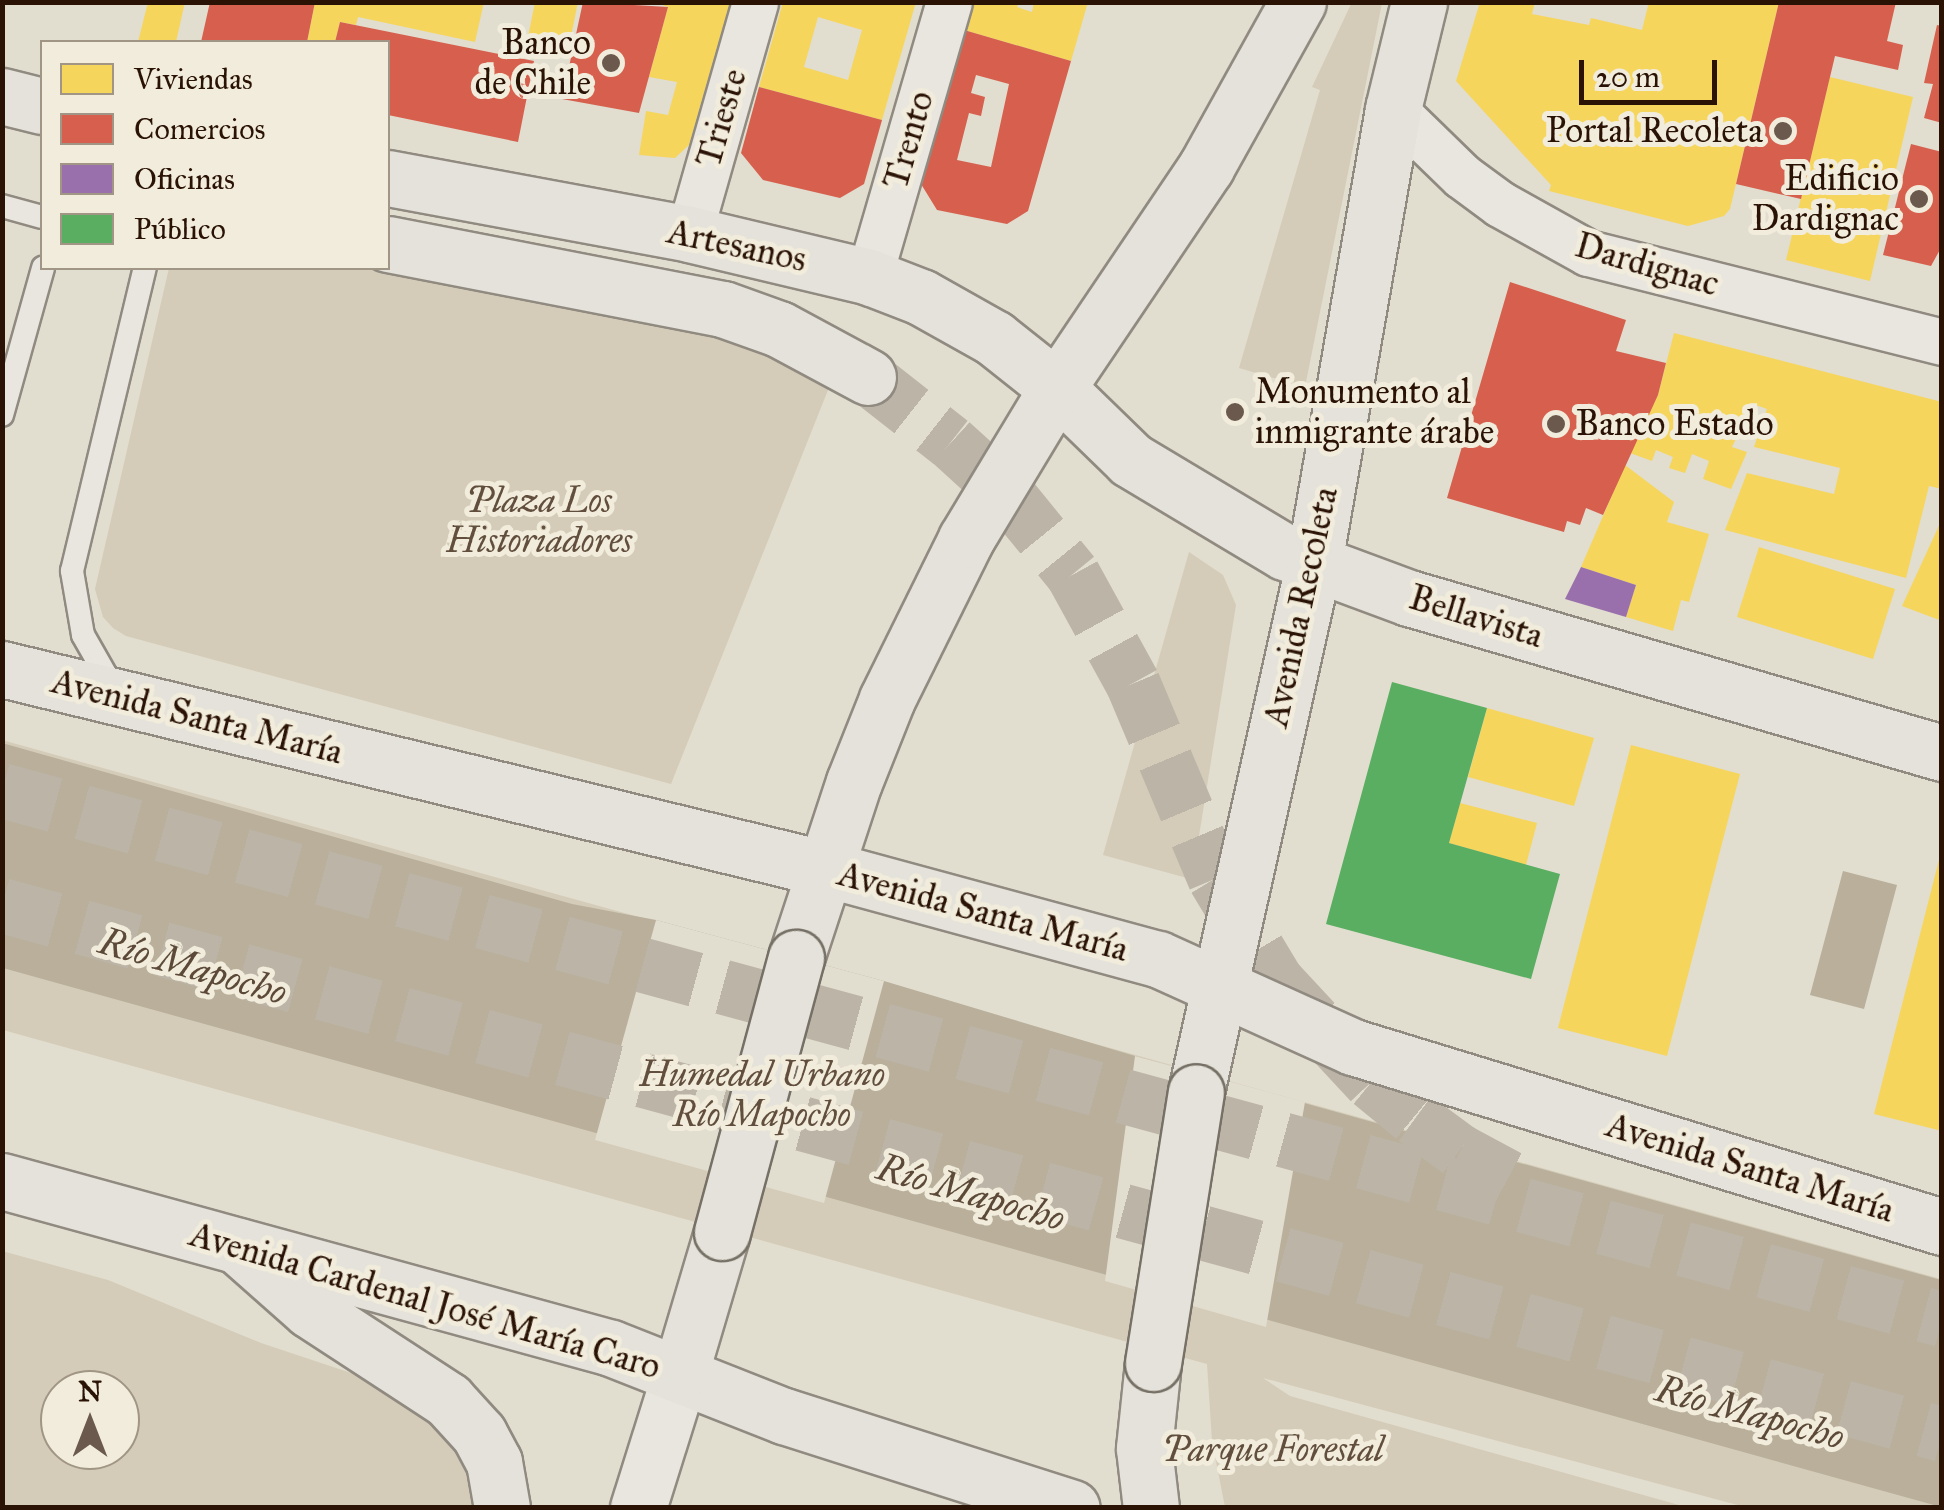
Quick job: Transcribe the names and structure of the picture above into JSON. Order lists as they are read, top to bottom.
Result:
{
  "streets": {
    "main road": [
      "Artesanos",
      "Avenida Recoleta",
      "Bellavista",
      "Avenida Santa María",
      "Avenida Cardenal José María Caro"
    ],
    "street": ["Trieste", "Trento", "Dardignac"]
  },
  "crossings": [
    ["Trieste", "Artesanos"],
    ["Trento", "Artesanos"],
    ["Artesanos", "Bellavista"],
    ["Dardignac", "Avenida Recoleta"],
    ["Avenida Recoleta", "Bellavista"],
    ["Avenida Recoleta", "Avenida Santa María"]
  ],
  "water": ["Río Mapocho"],
  "parks": ["Plaza Los Historiadores", "Humedal Urbano Río Mapocho", "Parque Forestal"],
  "places": [
    "Banco de Chile",
    "Portal Recoleta",
    "Edificio Dardignac",
    "Monumento al inmigrante árabe",
    "Banco Estado"
  ],
  "legend": [
    "Viviendas",
    "Comercios",
    "Oficinas",
    "Público"
  ],
  "scale_bar": "20 m",
  "north": "top"
}
